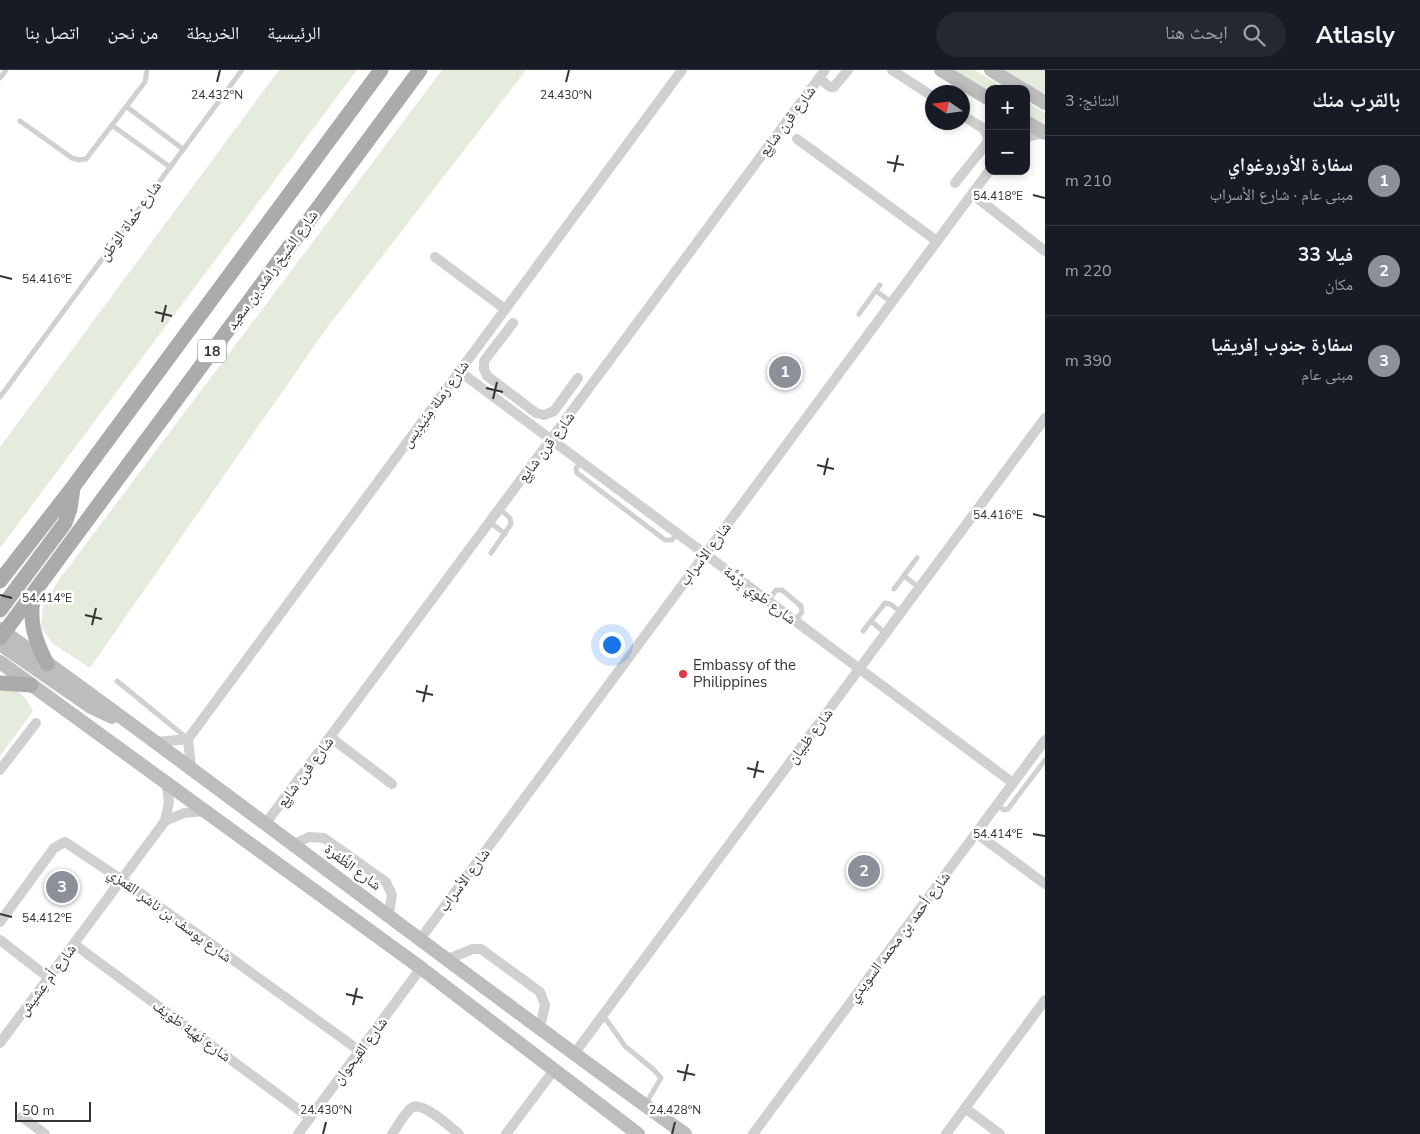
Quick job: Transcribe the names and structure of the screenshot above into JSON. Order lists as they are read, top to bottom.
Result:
{
  "streets": {
    "main road": ["شارع الشيخ راشد بن سعيد", "18", "شارع الظَّفرة"],
    "street": [
      "شارع قرن شايِع",
      "شارع رَملة مِنَيدِيس",
      "شارع الأسراب",
      "شارع طَوِي بِرِّمَّة",
      "شارع ظبيان",
      "شارع يوسف بن ناشر القمزي",
      "شارع أحمد بن محمد السويدي",
      "شارع أم عِشيش",
      "شارع نَهيَّة طَوَيف",
      "شارع القيحوان"
    ],
    "lane": ["شارع حُماة الوَطَن"]
  },
  "crossings": [
    ["شارع قرن شايِع", "شارع طَوِي بِرِّمَّة"],
    ["شارع قرن شايِع", "شارع الظَّفرة"],
    ["شارع الشيخ راشد بن سعيد", "شارع الظَّفرة"],
    ["شارع رَملة مِنَيدِيس", "شارع طَوِي بِرِّمَّة"],
    ["شارع الأسراب", "شارع طَوِي بِرِّمَّة"],
    ["شارع الأسراب", "شارع الظَّفرة"],
    ["شارع طَوِي بِرِّمَّة", "شارع ظبيان"],
    ["شارع طَوِي بِرِّمَّة", "شارع أحمد بن محمد السويدي"],
    ["شارع ظبيان", "شارع الظَّفرة"],
    ["شارع يوسف بن ناشر القمزي", "شارع أم عِشيش"],
    ["شارع يوسف بن ناشر القمزي", "شارع القيحوان"],
    ["شارع أم عِشيش", "شارع نَهيَّة طَوَيف"],
    ["شارع نَهيَّة طَوَيف", "شارع القيحوان"]
  ],
  "places": ["Embassy of the Philippines"],
  "scale_bar": "50 m",
  "north": "left",
  "page": {
    "header": "Atlasly",
    "search": "ابحث هنا",
    "nav": [
      "الرئيسية",
      "الخريطة",
      "من نحن",
      "اتصل بنا"
    ],
    "heading": ["بالقرب منك", "النتائج: 3"],
    "map_buttons": ["+", "−"],
    "list": [
      {
        "mark": "1",
        "name": "سفارة الأوروغواي",
        "note": "مبنى عام · شارع الأسراب",
        "value": "210 m"
      },
      {
        "mark": "2",
        "name": "فيلا 33",
        "note": "مكان",
        "value": "220 m"
      },
      {
        "mark": "3",
        "name": "سفارة جنوب إفريقيا",
        "note": "مبنى عام",
        "value": "390 m"
      }
    ],
    "pins": ["1", "2", "3"],
    "scale": "50 m"
  },
  "coordinates": [
    "24.432°N",
    "24.430°N",
    "54.418°E",
    "54.416°E",
    "54.414°E",
    "54.412°E",
    "24.428°N"
  ]
}
